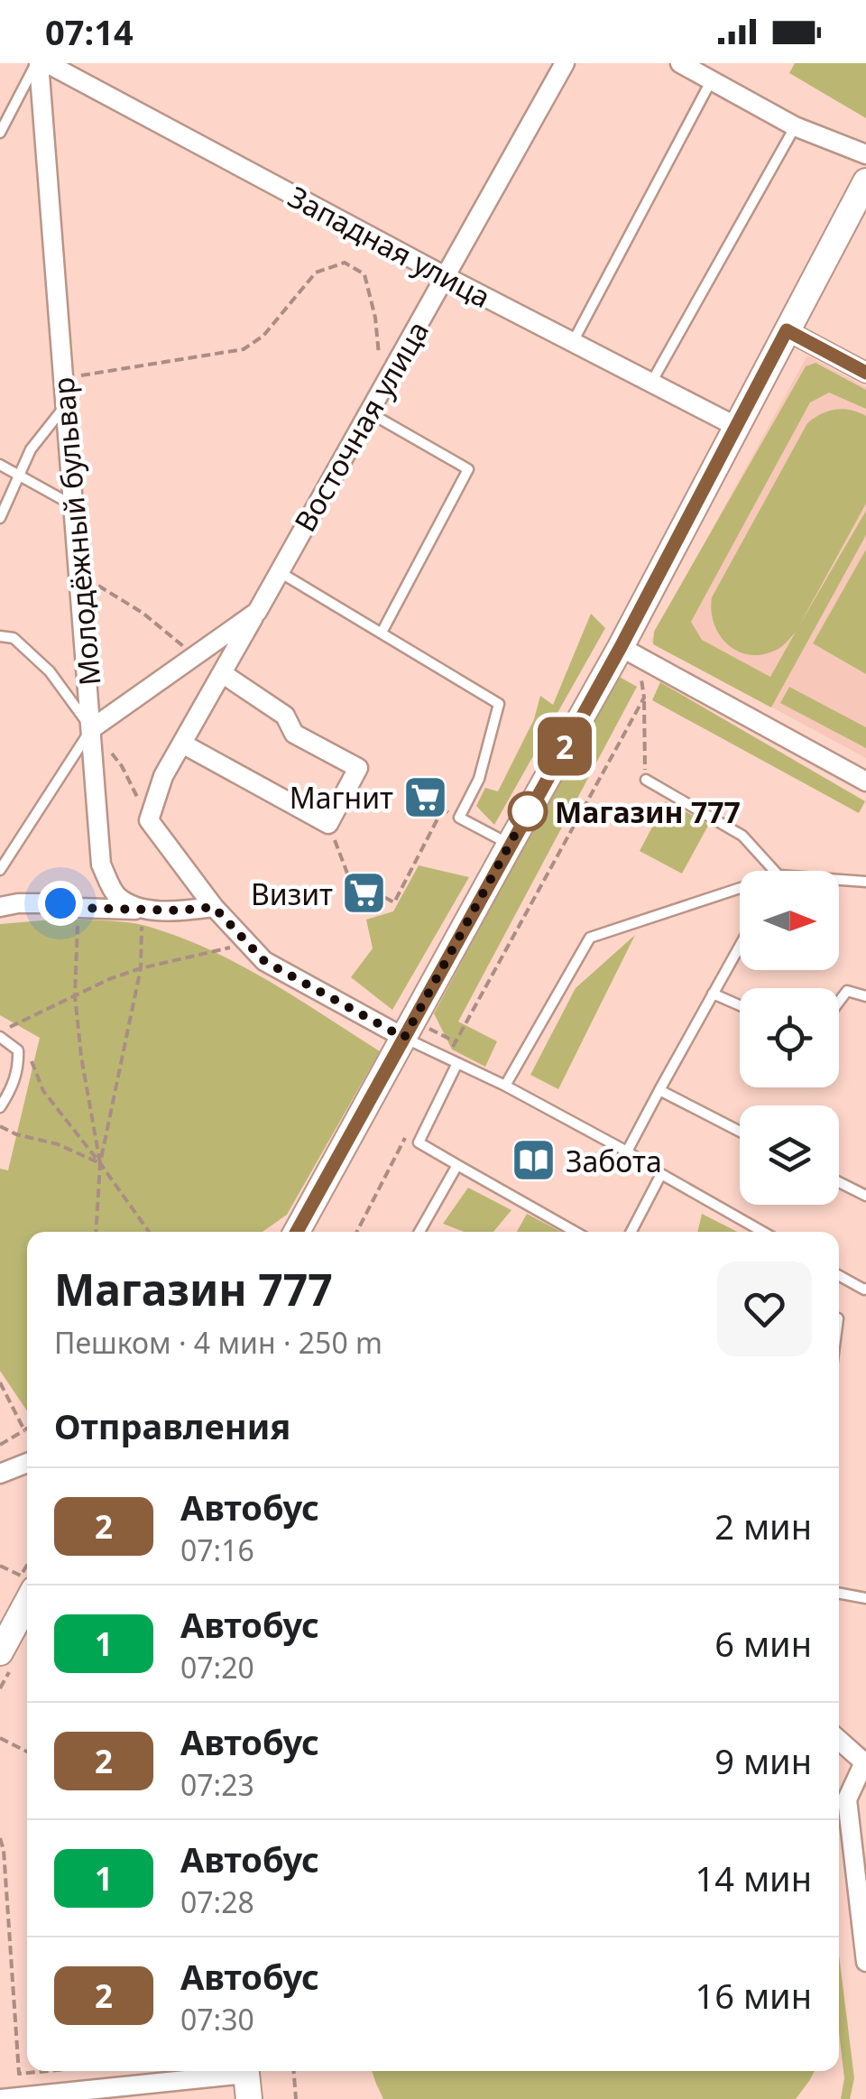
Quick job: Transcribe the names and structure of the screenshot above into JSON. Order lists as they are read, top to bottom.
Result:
{
  "streets": {
    "street": ["Западная улица", "Восточная улица", "Молодёжный бульвар"]
  },
  "crossings": [
    ["Западная улица", "Восточная улица"],
    ["Восточная улица", "Молодёжный бульвар"]
  ],
  "places": {
    "supermarket": ["Магнит", "Визит"],
    "other": ["Магазин 777"],
    "library": ["Забота"]
  },
  "lines": ["bus line 2"],
  "north": "right",
  "page": {
    "status": "07:14",
    "on_map": "2",
    "heading": [
      ["Магазин 777", "Пешком · 4 мин · 250 m"],
      "Отправления"
    ],
    "list": [
      {
        "mark": "2",
        "name": "Автобус",
        "note": "07:16",
        "value": "2 мин"
      },
      {
        "mark": "1",
        "name": "Автобус",
        "note": "07:20",
        "value": "6 мин"
      },
      {
        "mark": "2",
        "name": "Автобус",
        "note": "07:23",
        "value": "9 мин"
      },
      {
        "mark": "1",
        "name": "Автобус",
        "note": "07:28",
        "value": "14 мин"
      },
      {
        "mark": "2",
        "name": "Автобус",
        "note": "07:30",
        "value": "16 мин"
      }
    ]
  }
}
